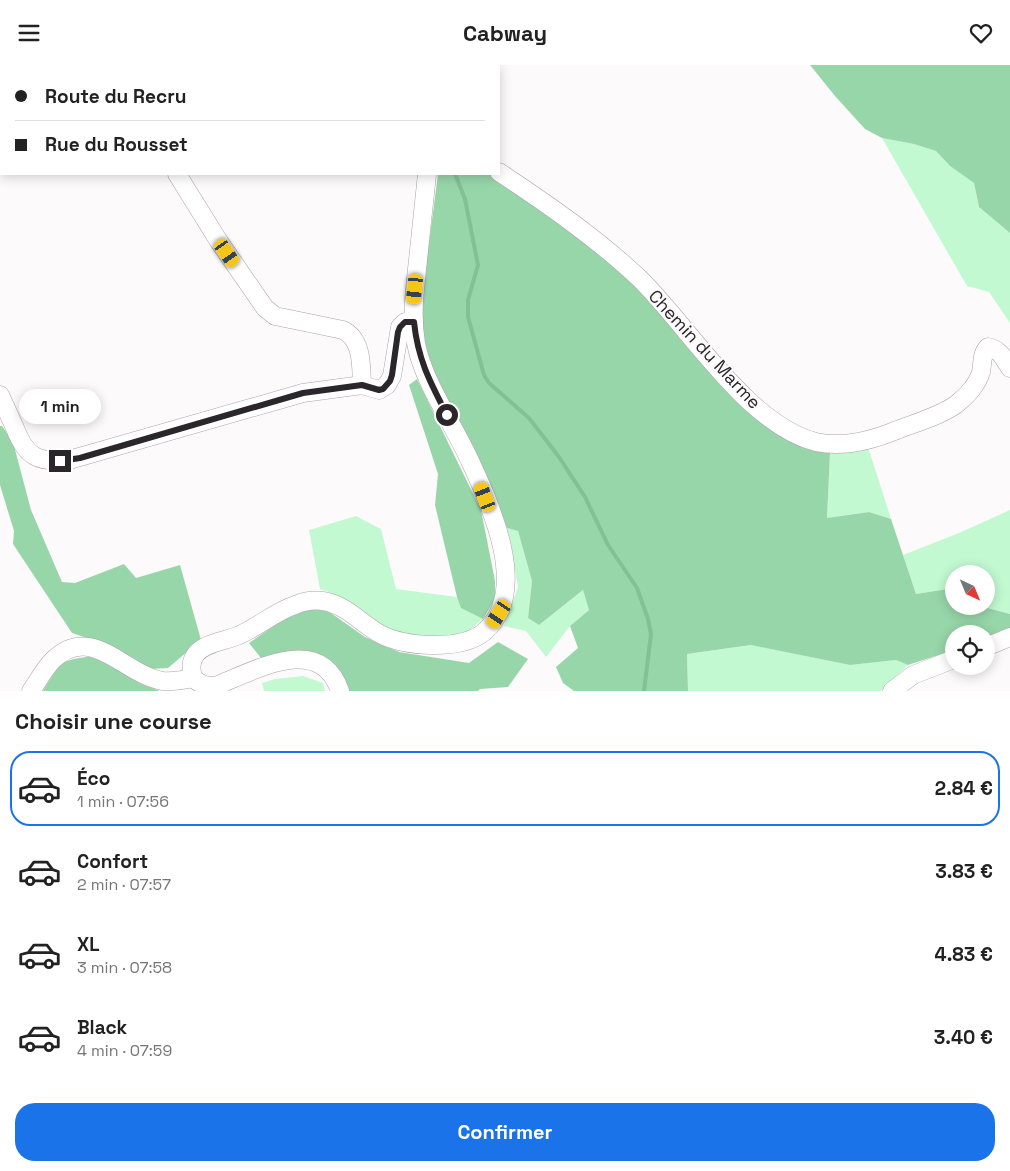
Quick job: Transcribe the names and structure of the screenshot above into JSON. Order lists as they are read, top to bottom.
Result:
{
  "streets": {
    "street": ["Chemin du Marme"]
  },
  "north": "bottom right",
  "page": {
    "header": "Cabway",
    "banner": ["Route du Recru", "Rue du Rousset"],
    "bubble": "1 min",
    "heading": "Choisir une course",
    "list": [
      {
        "name": "Éco",
        "note": "1 min · 07:56",
        "value": "2.84 €"
      },
      {
        "name": "Confort",
        "note": "2 min · 07:57",
        "value": "3.83 €"
      },
      {
        "name": "XL",
        "note": "3 min · 07:58",
        "value": "4.83 €"
      },
      {
        "name": "Black",
        "note": "4 min · 07:59",
        "value": "3.40 €"
      }
    ],
    "buttons": "Confirmer"
  }
}
